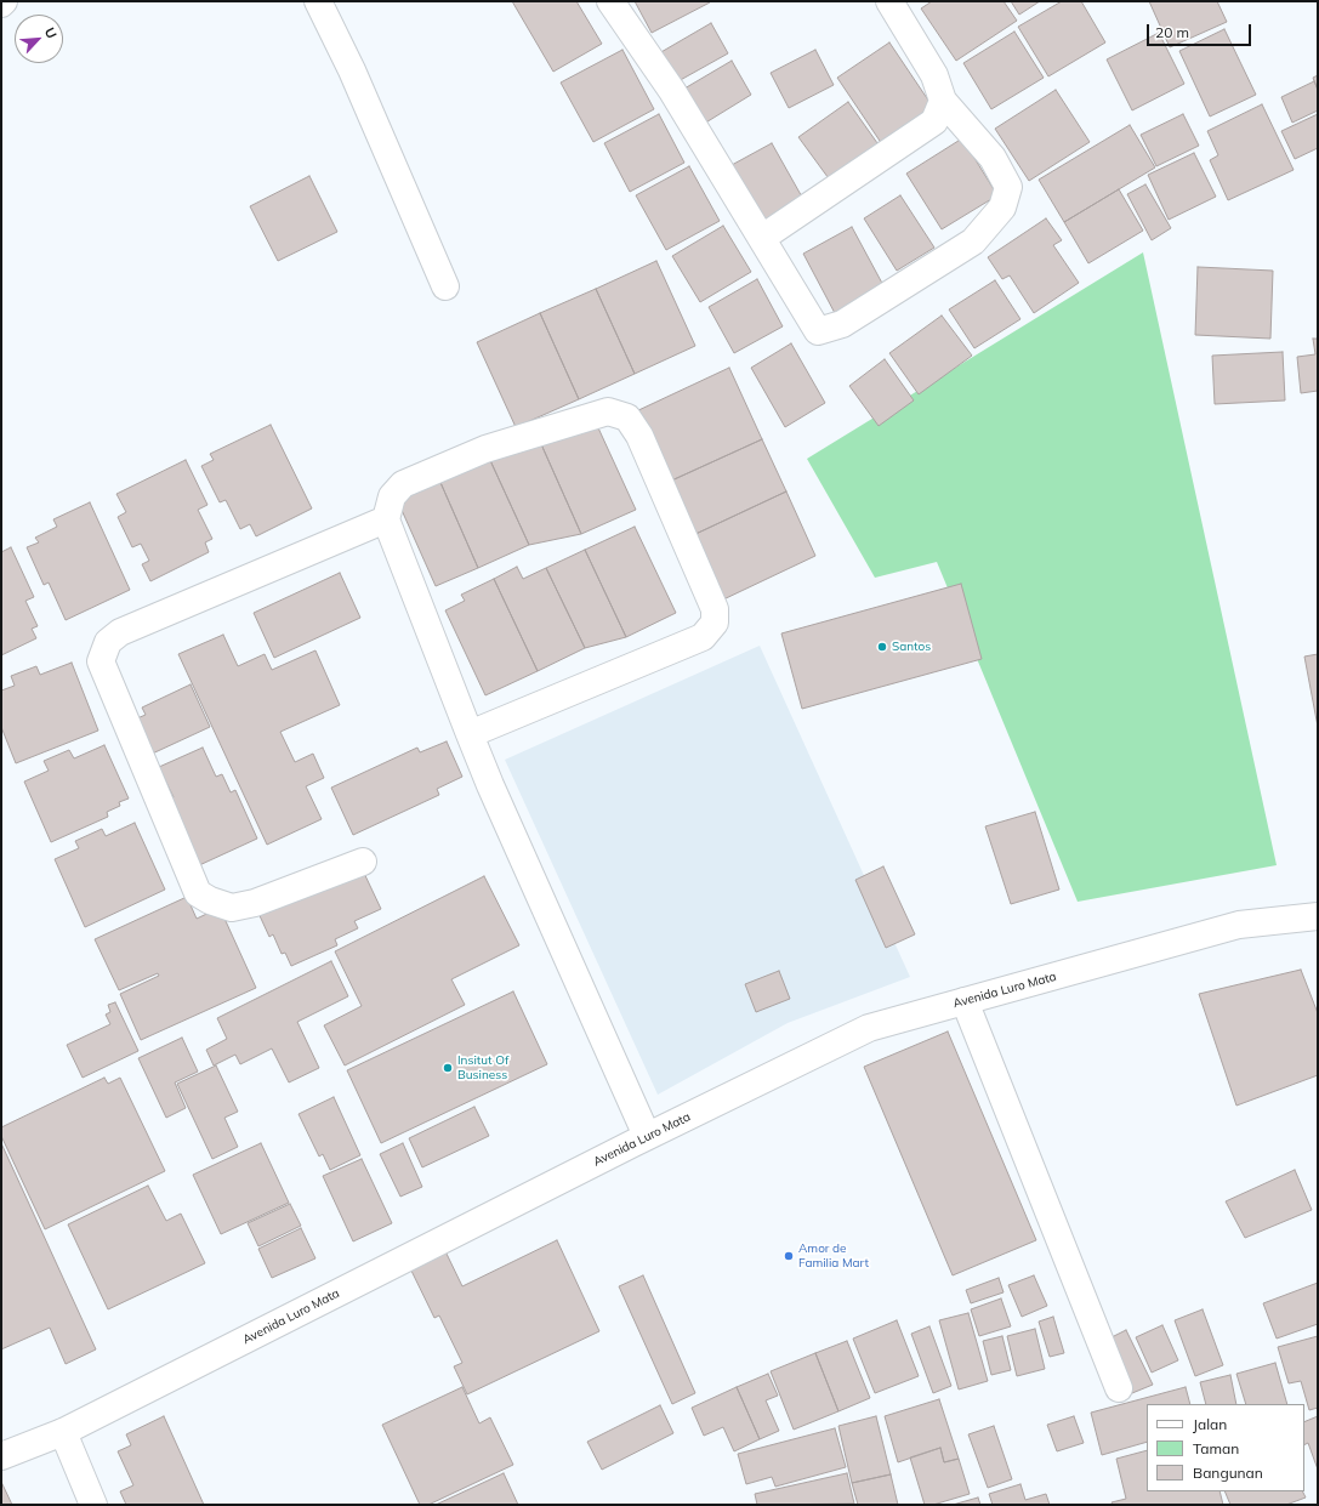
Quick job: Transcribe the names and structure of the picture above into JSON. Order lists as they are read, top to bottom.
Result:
{
  "streets": {
    "street": ["Avenida Luro Mata"]
  },
  "places": ["Santos", "Insitut Of Business", "Amor de Familia Mart"],
  "legend": ["Jalan", "Taman", "Bangunan"],
  "scale_bar": "20 m",
  "north": "top right"
}
